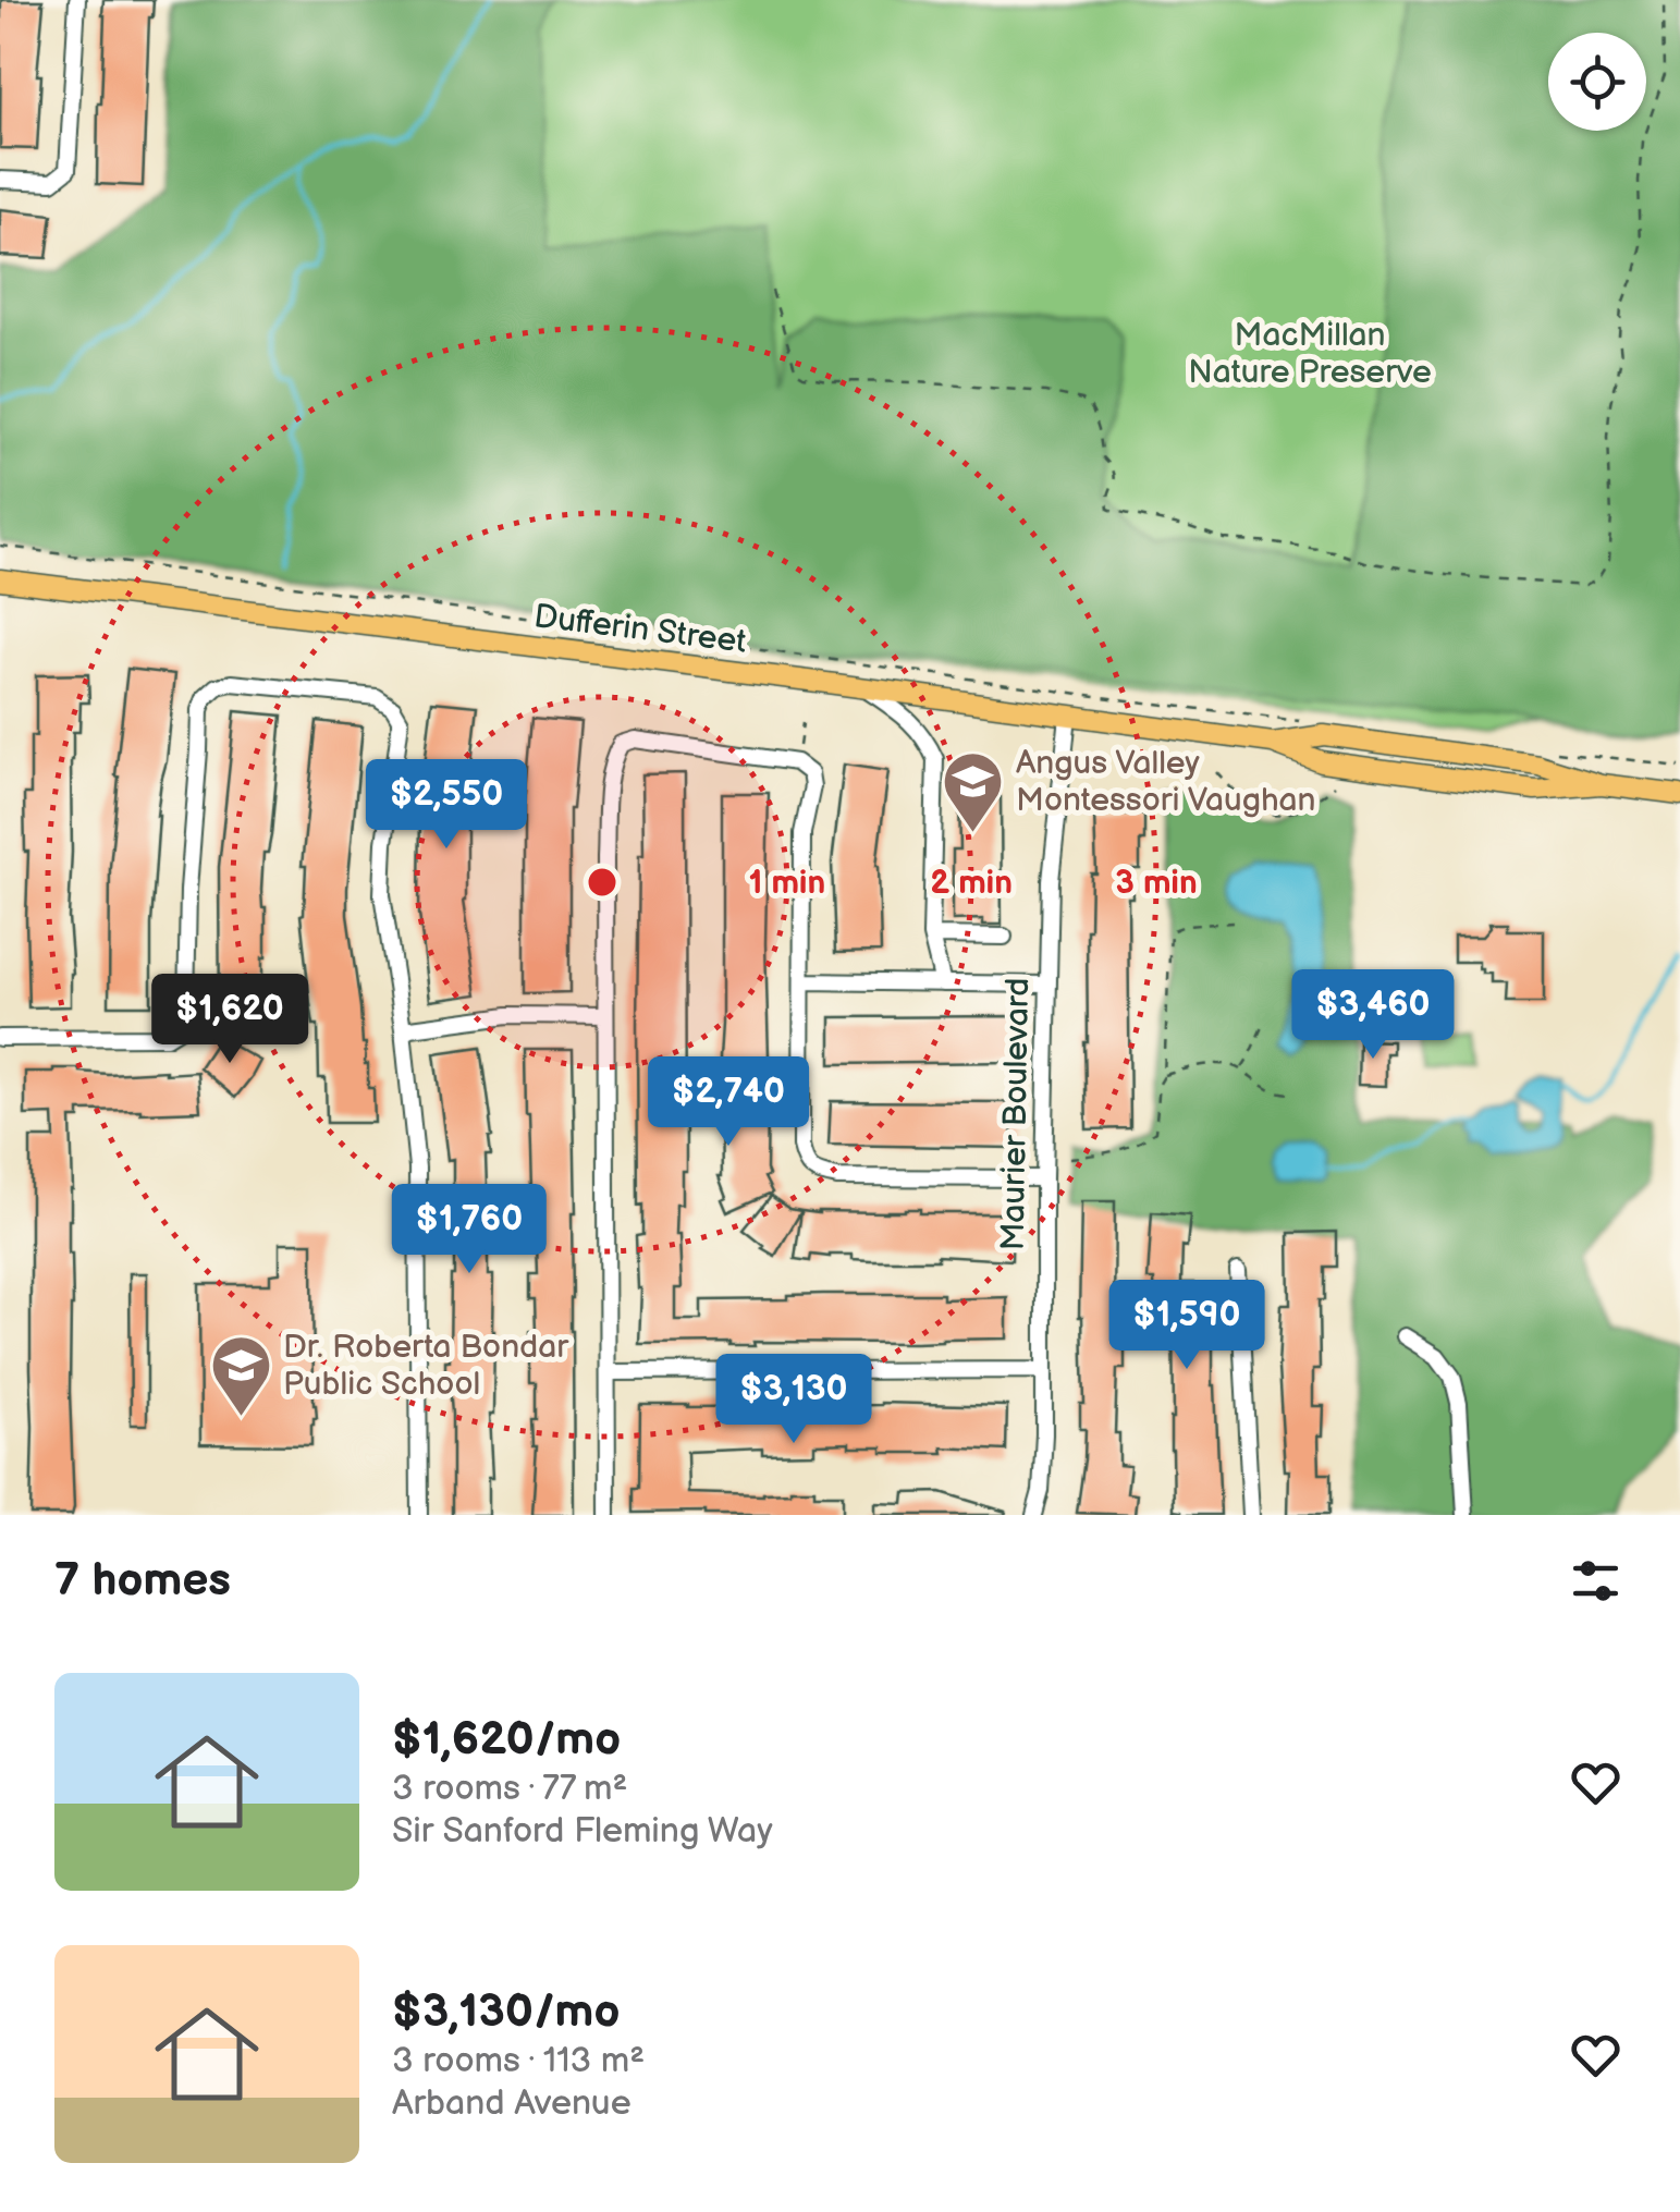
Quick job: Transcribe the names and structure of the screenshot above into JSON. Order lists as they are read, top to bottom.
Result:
{
  "streets": {
    "main road": ["Dufferin Street"],
    "street": ["Maurier Boulevard"]
  },
  "crossings": [
    ["Dufferin Street", "Maurier Boulevard"]
  ],
  "parks": ["MacMillan Nature Preserve"],
  "places": {
    "school or university": ["Angus Valley Montessori Vaughan", "Dr. Roberta Bondar Public School"]
  },
  "page": {
    "price": [
      "$2,550",
      "$3,460",
      "$1,620",
      "$2,740",
      "$1,760",
      "$1,590",
      "$3,130"
    ],
    "heading": "7 homes",
    "list": [
      {
        "name": "$1,620/mo",
        "note": "3 rooms · 77 m² · Sir Sanford Fleming Way"
      },
      {
        "name": "$3,130/mo",
        "note": "3 rooms · 113 m² · Arband Avenue"
      }
    ]
  },
  "rings": ["1 min", "2 min", "3 min"]
}
